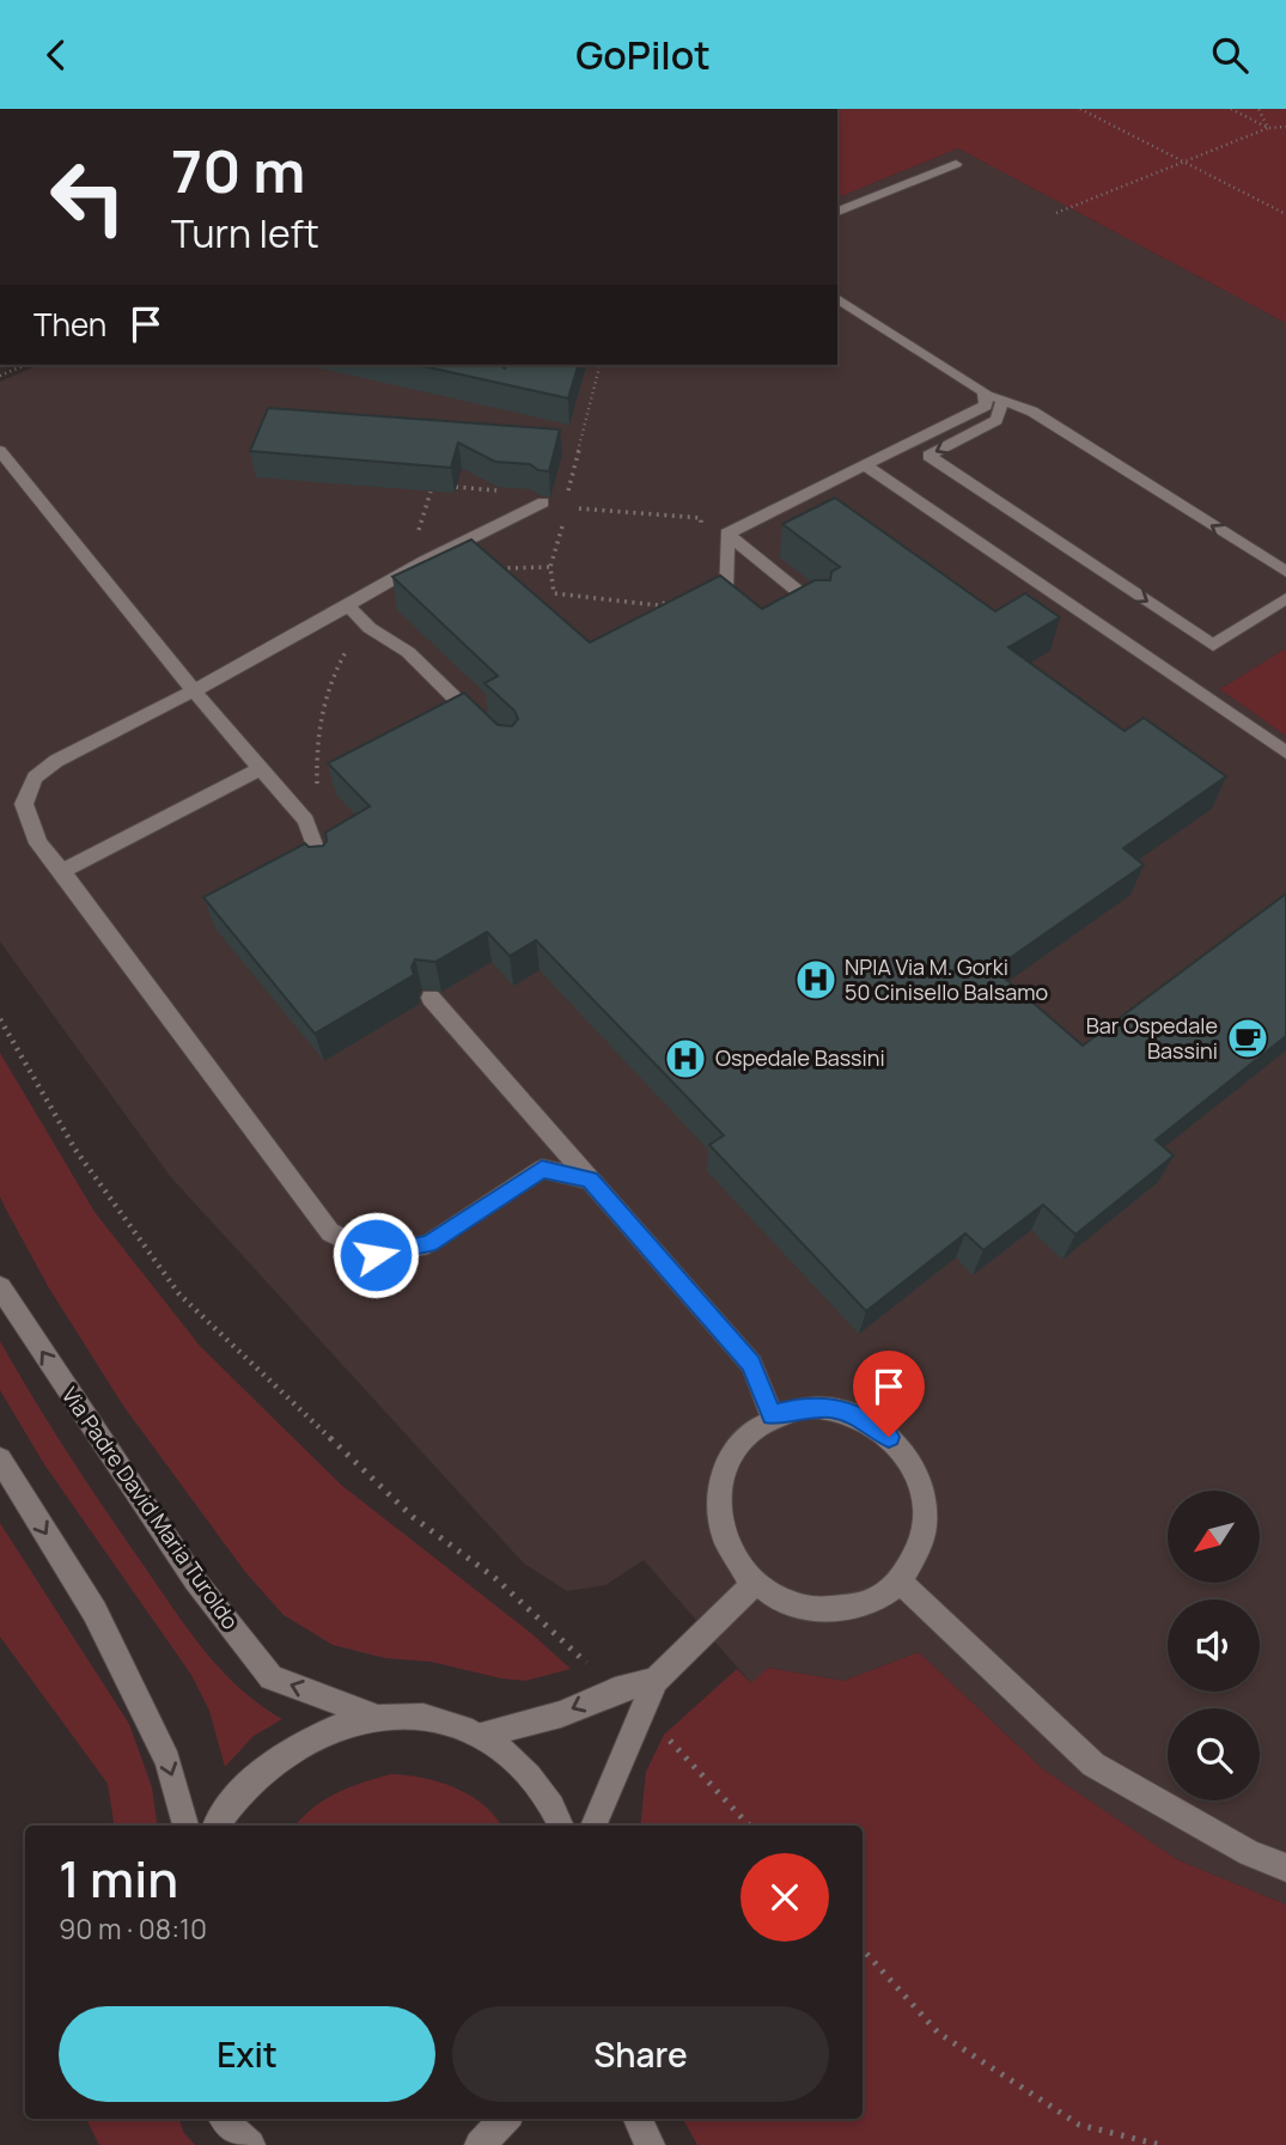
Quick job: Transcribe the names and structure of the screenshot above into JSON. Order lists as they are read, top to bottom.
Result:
{
  "streets": {
    "street": ["Via Padre David Maria Turoldo"]
  },
  "places": {
    "hospital": ["NPIA Via M. Gorki 50 Cinisello Balsamo", "Ospedale Bassini"],
    "cafe": ["Bar Ospedale Bassini"]
  },
  "north": "bottom left",
  "page": {
    "header": "GoPilot",
    "turn": ["70 m", "Turn left"],
    "then": "Then",
    "heading": ["1 min", "90 m · 08:10"],
    "buttons": ["Exit", "Share"]
  }
}
